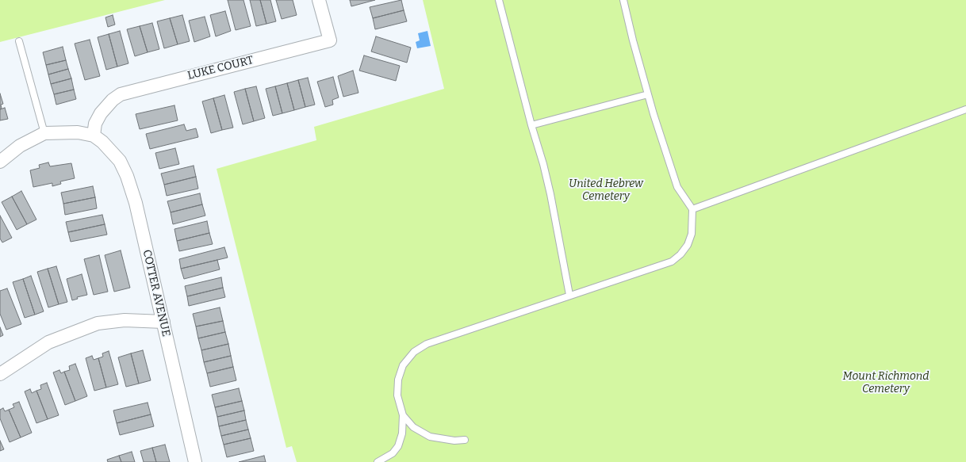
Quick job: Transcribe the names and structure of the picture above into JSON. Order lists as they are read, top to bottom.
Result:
{
  "streets": {
    "street": ["LUKE COURT", "COTTER AVENUE"]
  },
  "crossings": [
    ["LUKE COURT", "COTTER AVENUE"]
  ],
  "parks": ["United Hebrew Cemetery", "Mount Richmond Cemetery"]
}
